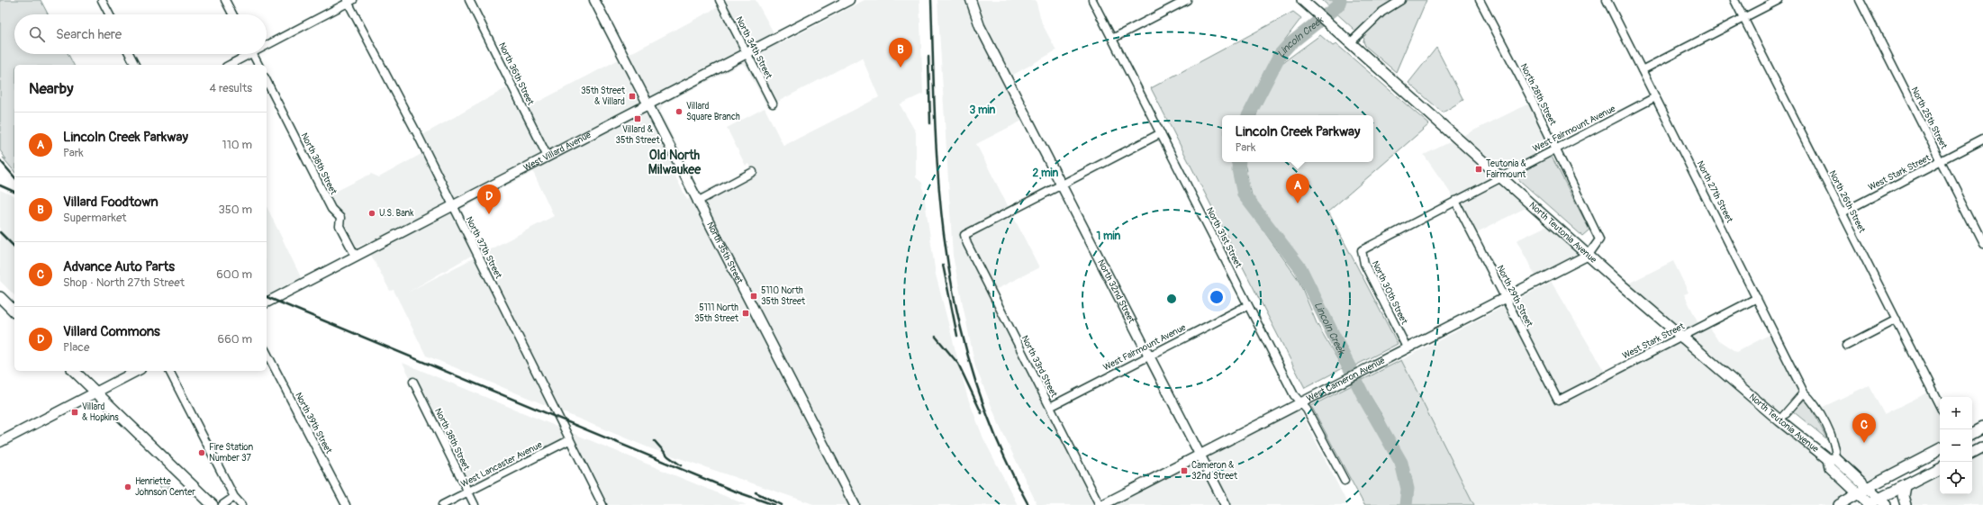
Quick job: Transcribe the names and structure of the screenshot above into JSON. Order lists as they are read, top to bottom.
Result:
{
  "streets": {
    "main road": ["North Teutonia Avenue"],
    "street": [
      "North 34th Street",
      "North 36th Street",
      "North 28th Street",
      "North 25th Street",
      "West Fairmount Avenue",
      "West Villard Avenue",
      "North 38th Street",
      "West Stark Street",
      "North 27th Street",
      "North 26th Street",
      "North 31st Street",
      "North 37th Street",
      "North 35th Street",
      "North 32nd Street",
      "North 30th Street",
      "North 29th Street",
      "North 33rd Street",
      "West Cameron Avenue",
      "North 39th Street",
      "West Lancaster Avenue"
    ]
  },
  "crossings": [
    ["North 34th Street", "West Villard Avenue"],
    ["North 36th Street", "West Villard Avenue"],
    ["North 28th Street", "West Fairmount Avenue"],
    ["North 28th Street", "North Teutonia Avenue"],
    ["North 28th Street", "West Cameron Avenue"],
    ["North 25th Street", "West Stark Street"],
    ["West Fairmount Avenue", "North 27th Street"],
    ["West Fairmount Avenue", "North Teutonia Avenue"],
    ["West Fairmount Avenue", "North 31st Street"],
    ["West Fairmount Avenue", "North 32nd Street"],
    ["West Fairmount Avenue", "North 30th Street"],
    ["West Fairmount Avenue", "North 29th Street"],
    ["West Fairmount Avenue", "North 33rd Street"],
    ["West Villard Avenue", "North 38th Street"],
    ["West Villard Avenue", "North 37th Street"],
    ["West Villard Avenue", "North 35th Street"],
    ["North 38th Street", "West Lancaster Avenue"],
    ["West Stark Street", "North 27th Street"],
    ["West Stark Street", "North 26th Street"],
    ["West Stark Street", "North Teutonia Avenue"],
    ["West Stark Street", "North 29th Street"],
    ["North 27th Street", "North Teutonia Avenue"],
    ["North Teutonia Avenue", "West Cameron Avenue"],
    ["North 31st Street", "West Cameron Avenue"],
    ["North 37th Street", "West Lancaster Avenue"],
    ["North 32nd Street", "North 33rd Street"],
    ["North 32nd Street", "West Cameron Avenue"],
    ["North 30th Street", "West Cameron Avenue"],
    ["North 29th Street", "West Cameron Avenue"],
    ["North 33rd Street", "West Cameron Avenue"]
  ],
  "districts": ["Old North Milwaukee"],
  "water": ["Lincoln Creek"],
  "places": {
    "transit": [
      "35th Street & Villard",
      "Villard & 35th Street",
      "Teutonia & Fairmount",
      "5110 North 35th Street",
      "5111 North 35th Street",
      "Villard & Hopkins",
      "Cameron & 32nd Street"
    ],
    "other": [
      "Villard Square Branch",
      "U.S. Bank",
      "Fire Station Number 37",
      "Henriette Johnson Center"
    ]
  },
  "page": {
    "search": "Search here",
    "pins": [
      "B",
      "A",
      "D",
      "C"
    ],
    "heading": ["Nearby", "4 results"],
    "list": [
      {
        "mark": "A",
        "name": "Lincoln Creek Parkway",
        "note": "Park",
        "value": "110 m"
      },
      {
        "mark": "B",
        "name": "Villard Foodtown",
        "note": "Supermarket",
        "value": "350 m"
      },
      {
        "mark": "C",
        "name": "Advance Auto Parts",
        "note": "Shop · North 27th Street",
        "value": "600 m"
      },
      {
        "mark": "D",
        "name": "Villard Commons",
        "note": "Place",
        "value": "660 m"
      }
    ],
    "popup": ["Lincoln Creek Parkway", "Park"],
    "map_buttons": ["+", "−"]
  },
  "rings": ["3 min", "2 min", "1 min"]
}
